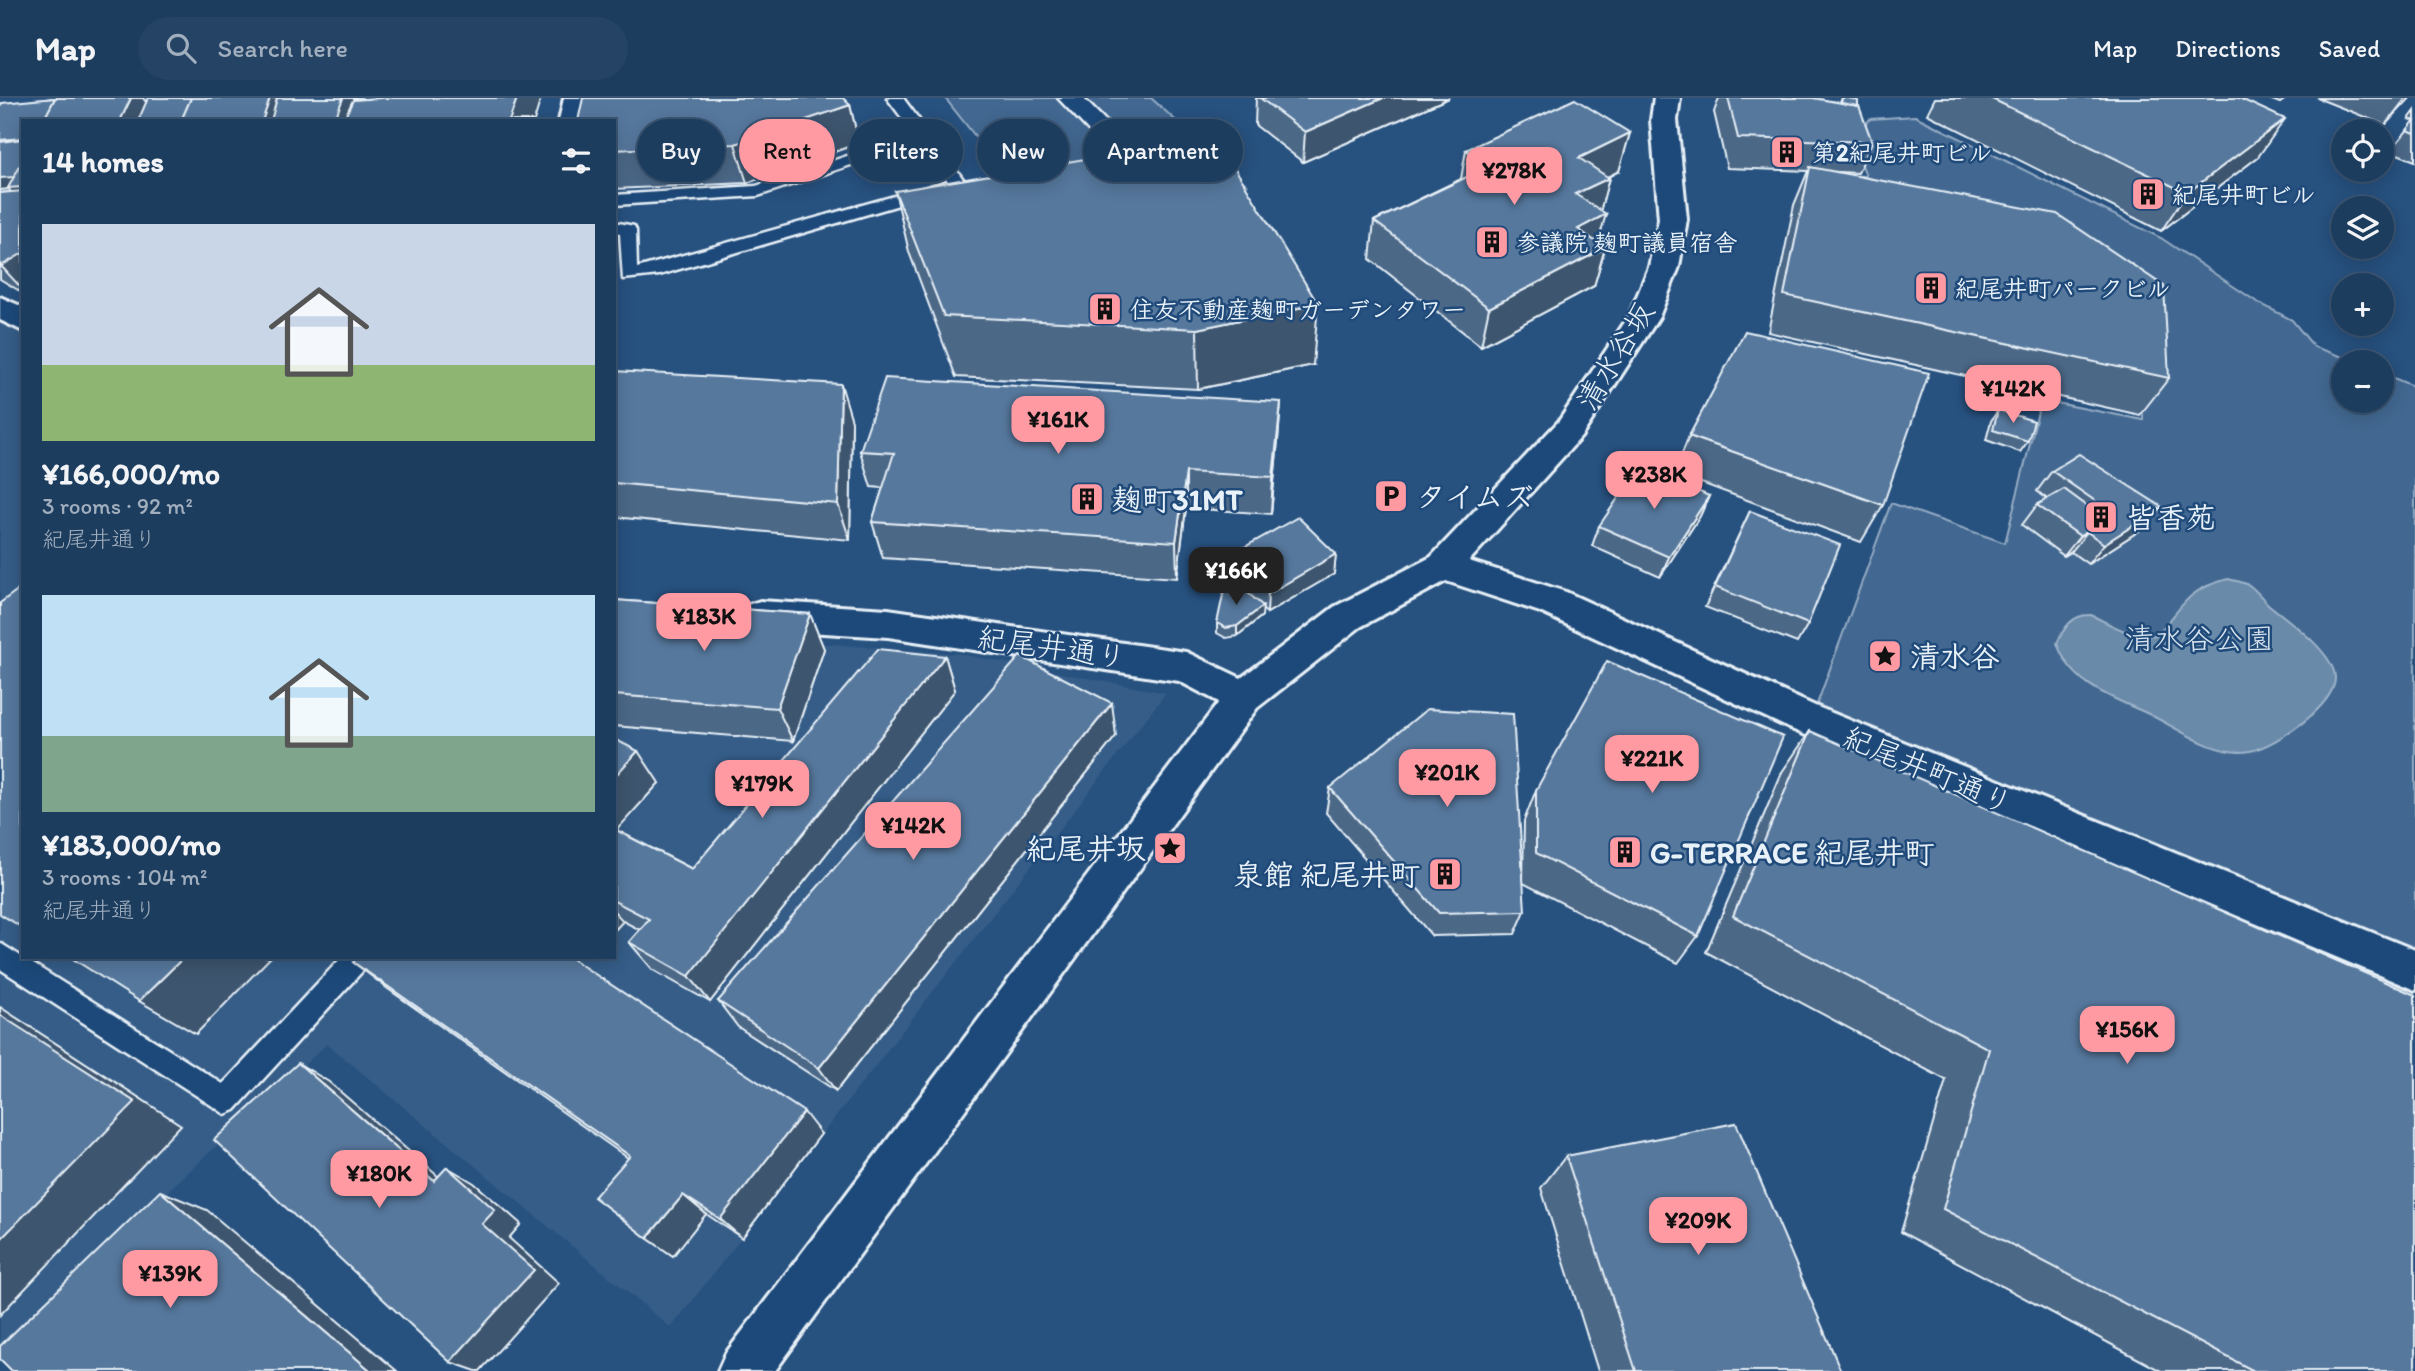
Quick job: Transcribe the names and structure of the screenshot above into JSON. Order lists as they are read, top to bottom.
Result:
{
  "streets": {
    "street": ["清水谷坂", "紀尾井通り", "紀尾井町通り"]
  },
  "crossings": [
    ["清水谷坂", "紀尾井町通り"]
  ],
  "parks": ["清水谷公園"],
  "places": {
    "building": [
      "第2紀尾井町ビル",
      "紀尾井町ビル",
      "参議院 麹町議員宿舎",
      "紀尾井町パークビル",
      "住友不動産麹町ガーデンタワー",
      "麹町31MT",
      "皆香苑",
      "G-TERRACE 紀尾井町",
      "泉館 紀尾井町"
    ],
    "parking": ["タイムズ"],
    "place": ["清水谷", "紀尾井坂"]
  },
  "page": {
    "header": "Map",
    "search": "Search here",
    "nav": ["Map", "Directions", "Saved"],
    "map_buttons": ["+", "−"],
    "chip": [
      "Buy",
      "Rent",
      "Filters",
      "New",
      "Apartment"
    ],
    "heading": "14 homes",
    "price": [
      "¥278K",
      "¥142K",
      "¥161K",
      "¥238K",
      "¥166K",
      "¥183K",
      "¥221K",
      "¥201K",
      "¥179K",
      "¥142K",
      "¥156K",
      "¥180K",
      "¥209K",
      "¥139K"
    ],
    "list": [
      {
        "name": "¥166,000/mo",
        "note": "3 rooms · 92 m² · 紀尾井通り"
      },
      {
        "name": "¥183,000/mo",
        "note": "3 rooms · 104 m² · 紀尾井通り"
      }
    ]
  }
}
